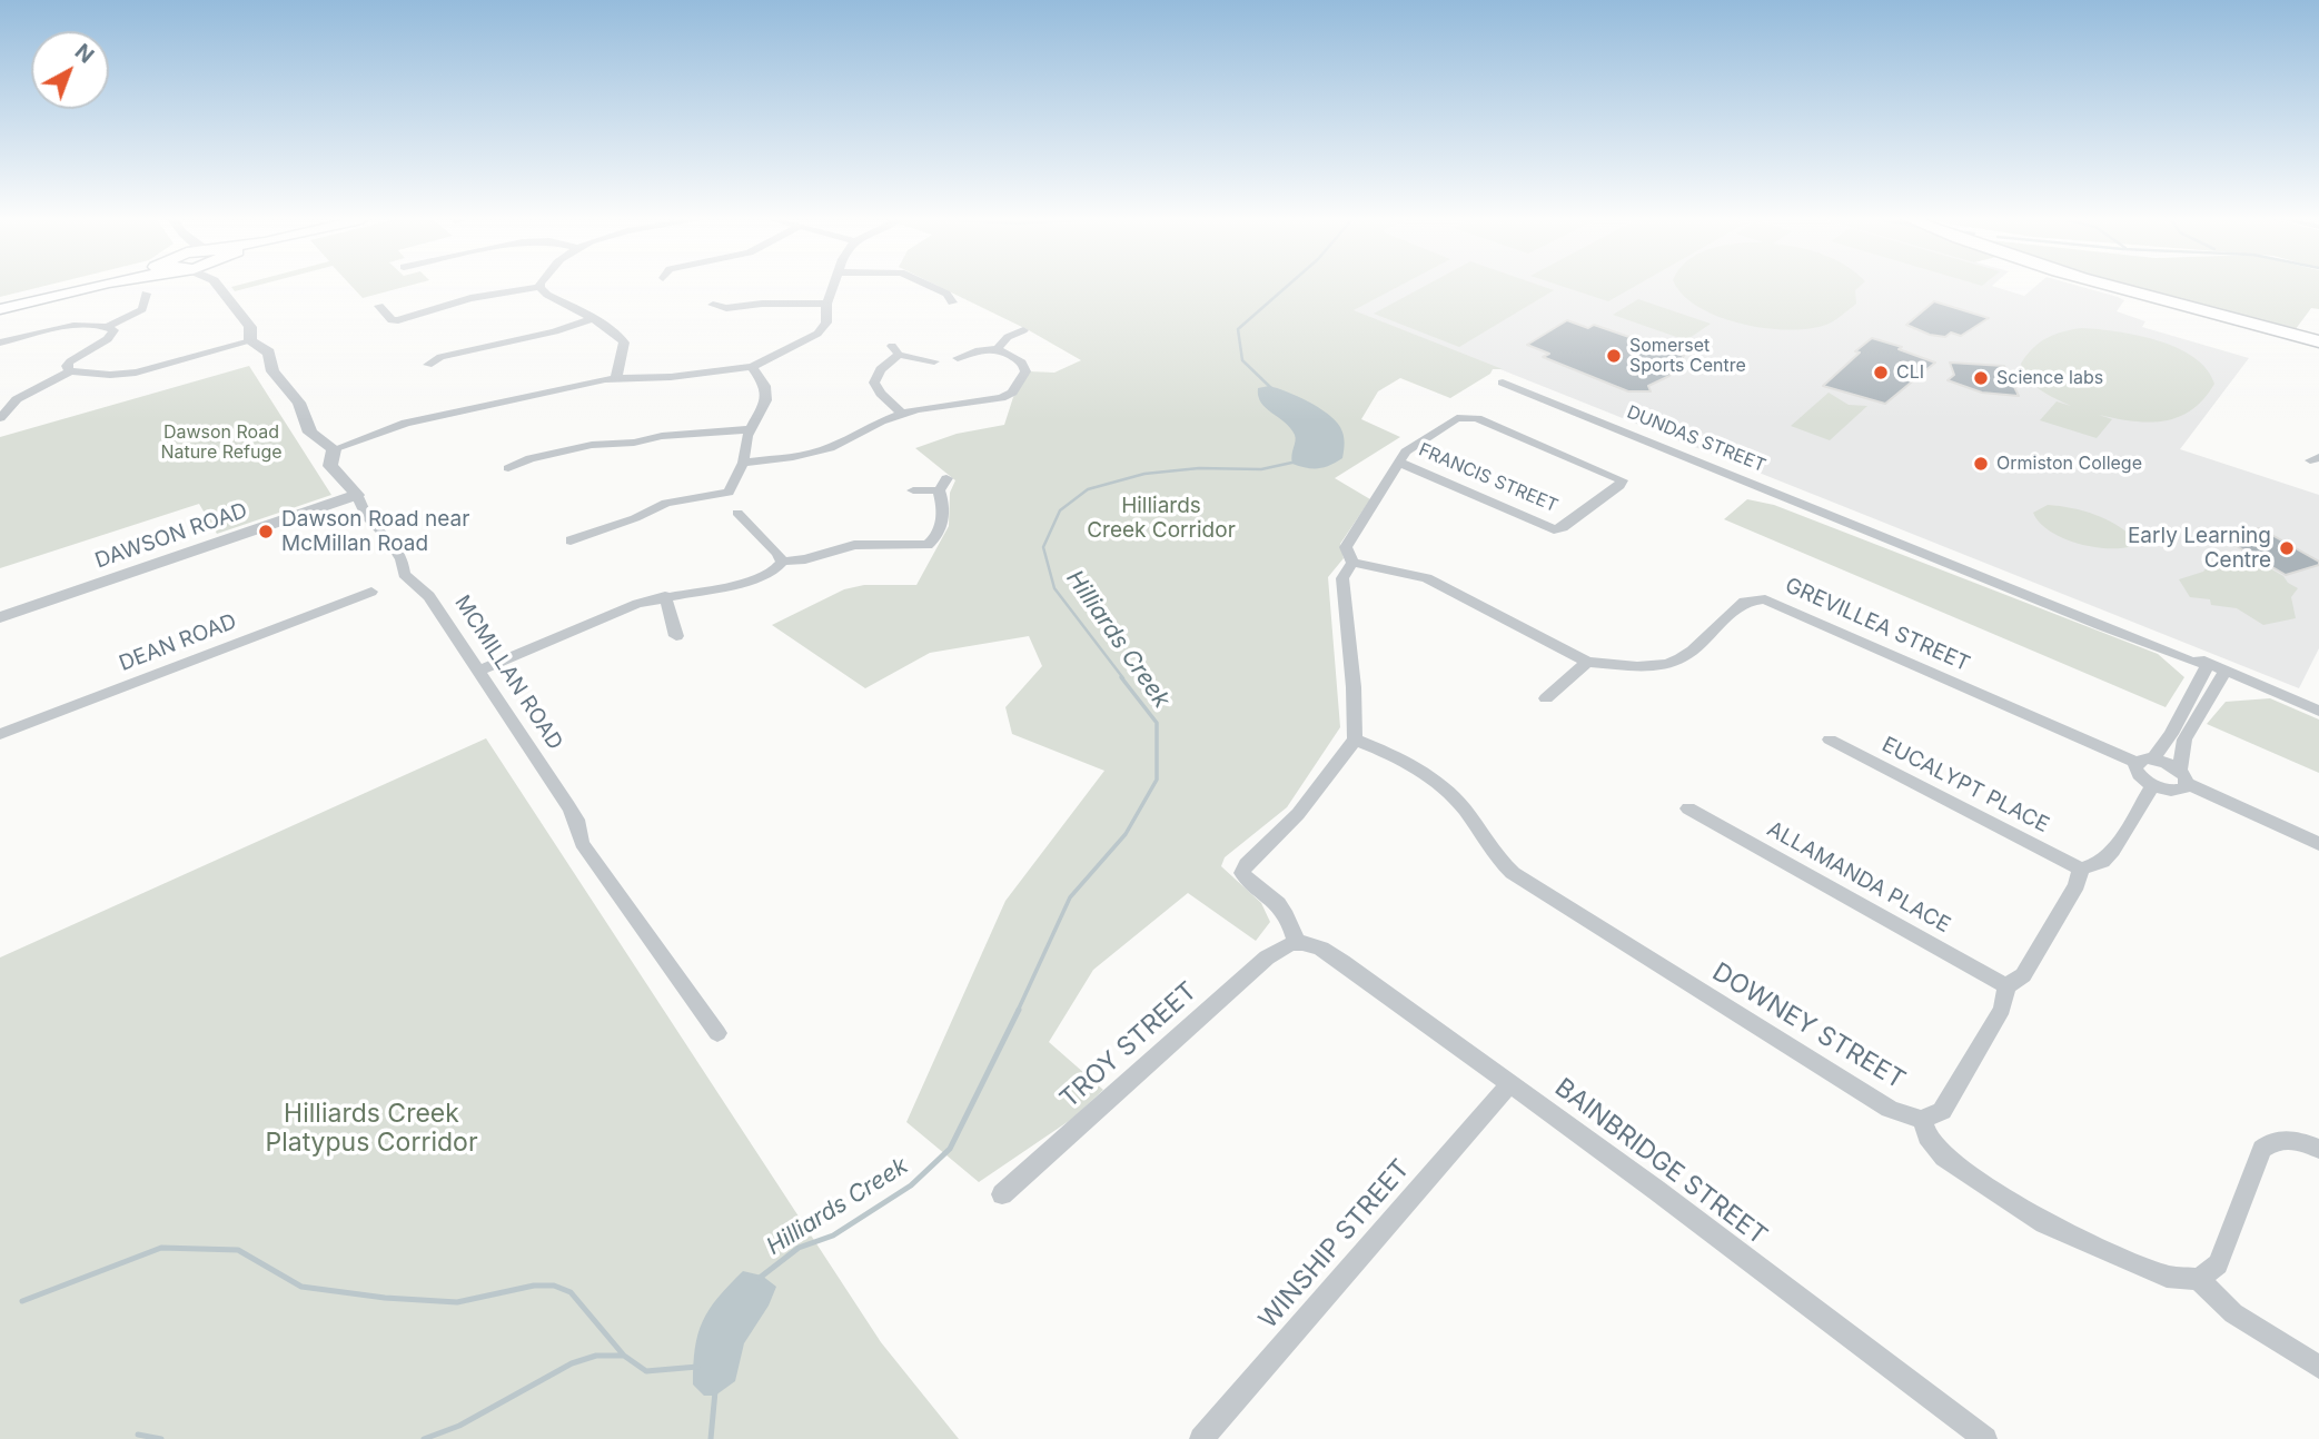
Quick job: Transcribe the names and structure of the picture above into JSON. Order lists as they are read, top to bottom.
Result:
{
  "streets": {
    "street": [
      "DUNDAS STREET",
      "FRANCIS STREET",
      "DAWSON ROAD",
      "GREVILLEA STREET",
      "DEAN ROAD",
      "MCMILLAN ROAD",
      "EUCALYPT PLACE",
      "ALLAMANDA PLACE",
      "DOWNEY STREET",
      "TROY STREET",
      "BAINBRIDGE STREET",
      "WINSHIP STREET"
    ]
  },
  "crossings": [
    ["FRANCIS STREET", "GREVILLEA STREET"],
    ["FRANCIS STREET", "DOWNEY STREET"],
    ["DAWSON ROAD", "MCMILLAN ROAD"],
    ["TROY STREET", "BAINBRIDGE STREET"],
    ["BAINBRIDGE STREET", "WINSHIP STREET"]
  ],
  "water": ["Hilliards Creek"],
  "parks": ["Dawson Road Nature Refuge", "Hilliards Creek Corridor", "Hilliards Creek Platypus Corridor"],
  "places": [
    "Somerset Sports Centre",
    "CLI",
    "Science labs",
    "Ormiston College",
    "Dawson Road near McMillan Road",
    "Early Learning Centre"
  ],
  "north": "top right"
}
